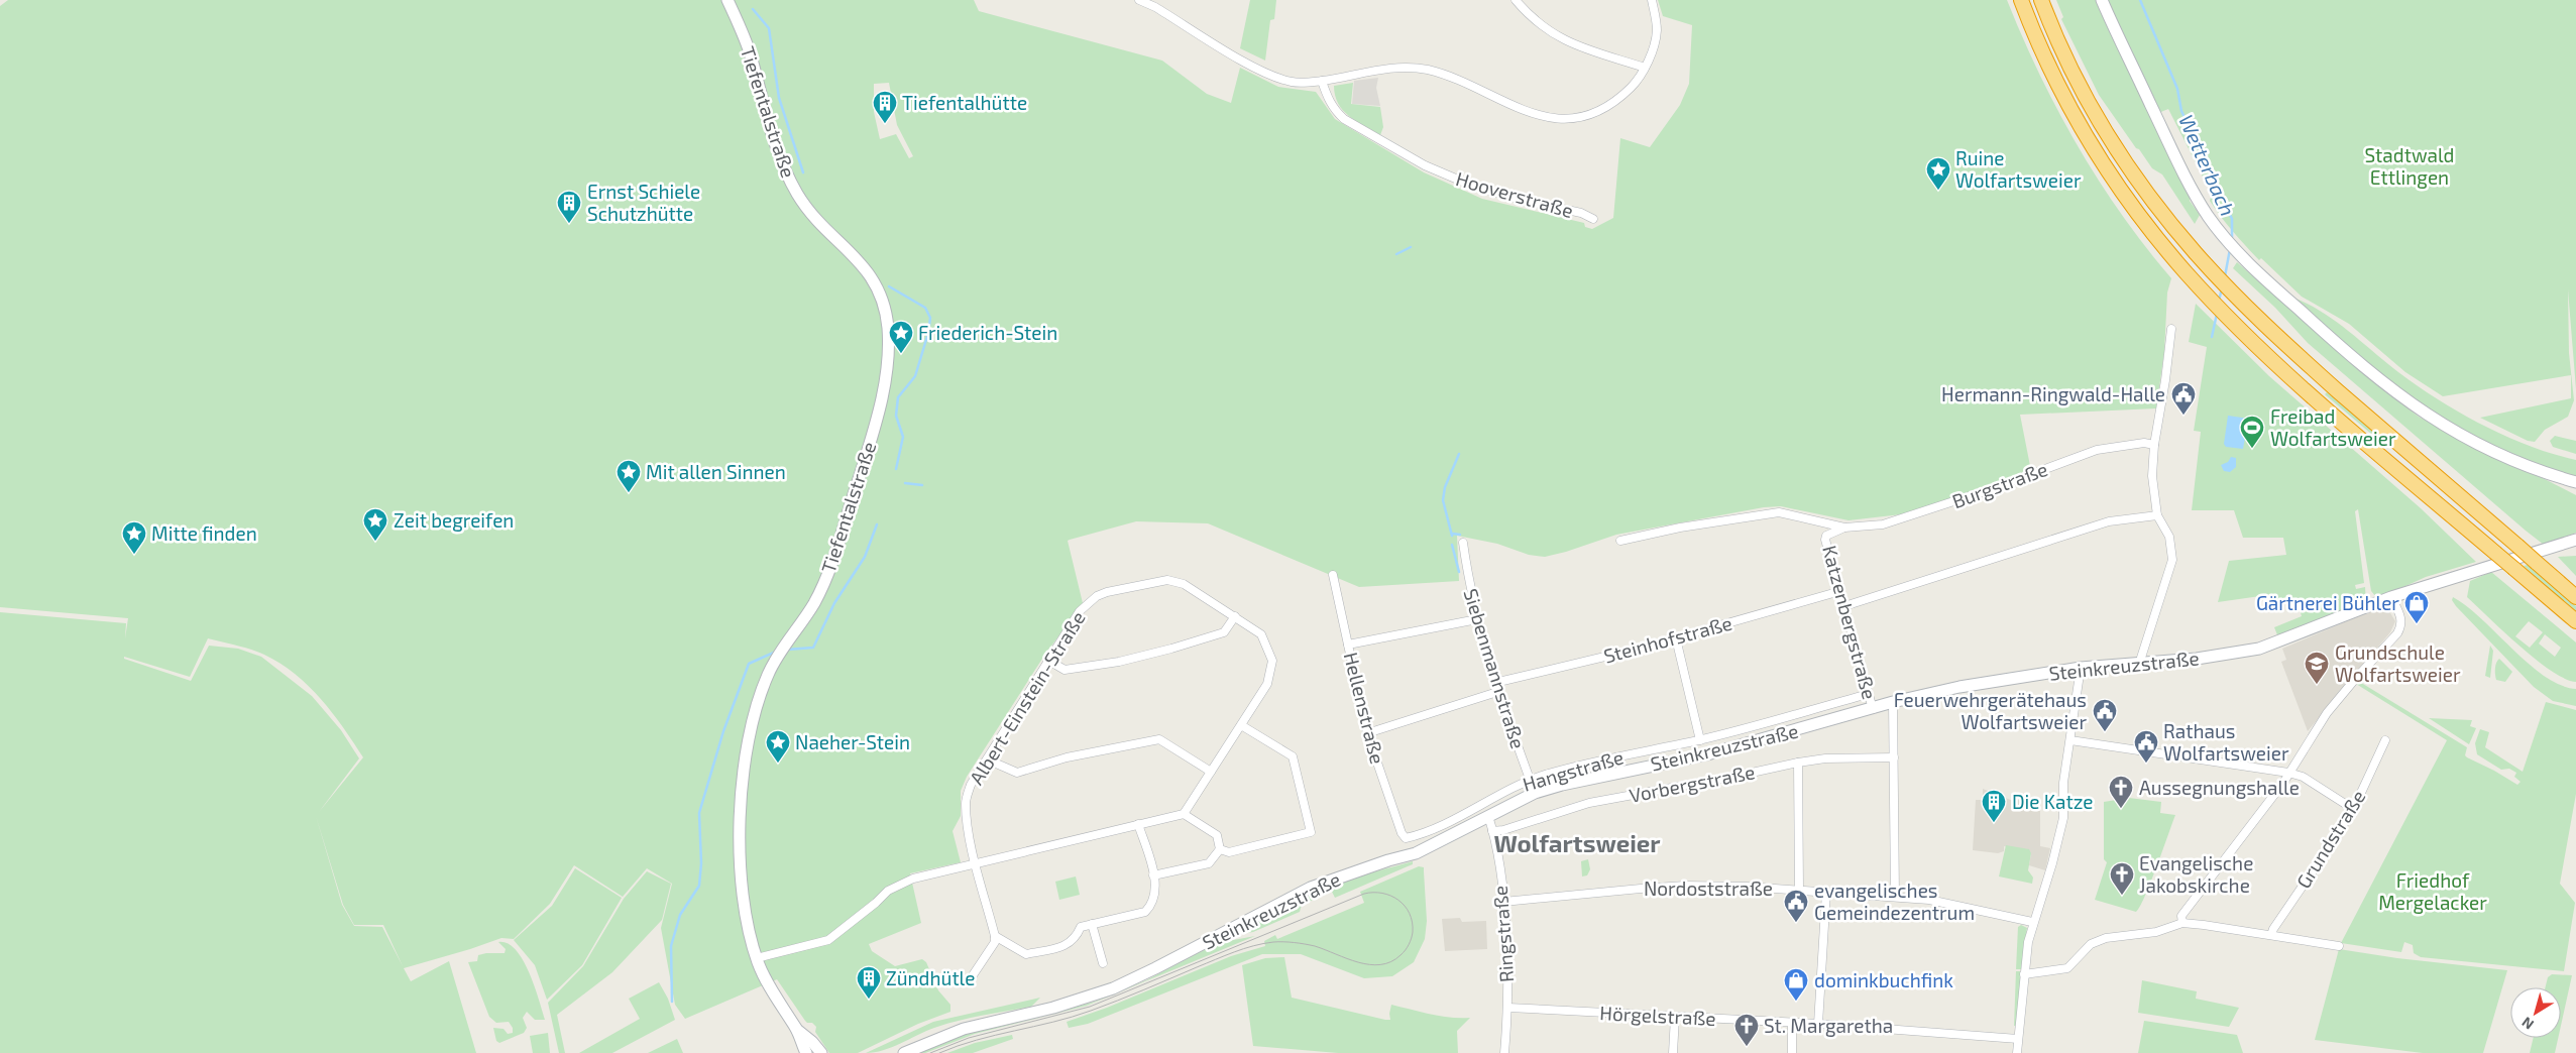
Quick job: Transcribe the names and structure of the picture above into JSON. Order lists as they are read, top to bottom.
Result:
{
  "streets": {
    "street": [
      "Tiefentalstraße",
      "Hooverstraße",
      "Burgstraße",
      "Katzenbergstraße",
      "Steinhofstraße",
      "Steinkreuzstraße",
      "Siebenmannstraße",
      "Albert-Einstein-Straße",
      "Hellenstraße",
      "Hangstraße",
      "Vorbergstraße",
      "Grundstraße",
      "Nordoststraße",
      "Ringstraße",
      "Hörgelstraße"
    ]
  },
  "crossings": [
    ["Burgstraße", "Katzenbergstraße"],
    ["Katzenbergstraße", "Steinhofstraße"],
    ["Katzenbergstraße", "Steinkreuzstraße"],
    ["Katzenbergstraße", "Hangstraße"],
    ["Steinhofstraße", "Siebenmannstraße"],
    ["Steinkreuzstraße", "Siebenmannstraße"],
    ["Steinkreuzstraße", "Ringstraße"],
    ["Siebenmannstraße", "Hangstraße"],
    ["Hellenstraße", "Hangstraße"],
    ["Vorbergstraße", "Ringstraße"],
    ["Nordoststraße", "Ringstraße"],
    ["Ringstraße", "Hörgelstraße"]
  ],
  "districts": ["Wolfartsweier"],
  "water": ["Wetterbach"],
  "parks": ["Stadtwald Ettlingen", "Friedhof Mergelacker"],
  "places": {
    "building": [
      "Tiefentalhütte",
      "Ernst Schiele Schutzhütte",
      "Die Katze",
      "Zündhütle"
    ],
    "place": [
      "Ruine Wolfartsweier",
      "Friederich-Stein",
      "Mit allen Sinnen",
      "Zeit begreifen",
      "Mitte finden",
      "Naeher-Stein"
    ],
    "public building": [
      "Hermann-Ringwald-Halle",
      "Feuerwehrgerätehaus Wolfartsweier",
      "Rathaus Wolfartsweier",
      "evangelisches Gemeindezentrum"
    ],
    "sports": ["Freibad Wolfartsweier"],
    "shop": ["Gärtnerei Bühler", "dominkbuchfink"],
    "school or university": ["Grundschule Wolfartsweier"],
    "church": ["Aussegnungshalle", "Evangelische Jakobskirche", "St. Margaretha"]
  },
  "north": "bottom left"
}
